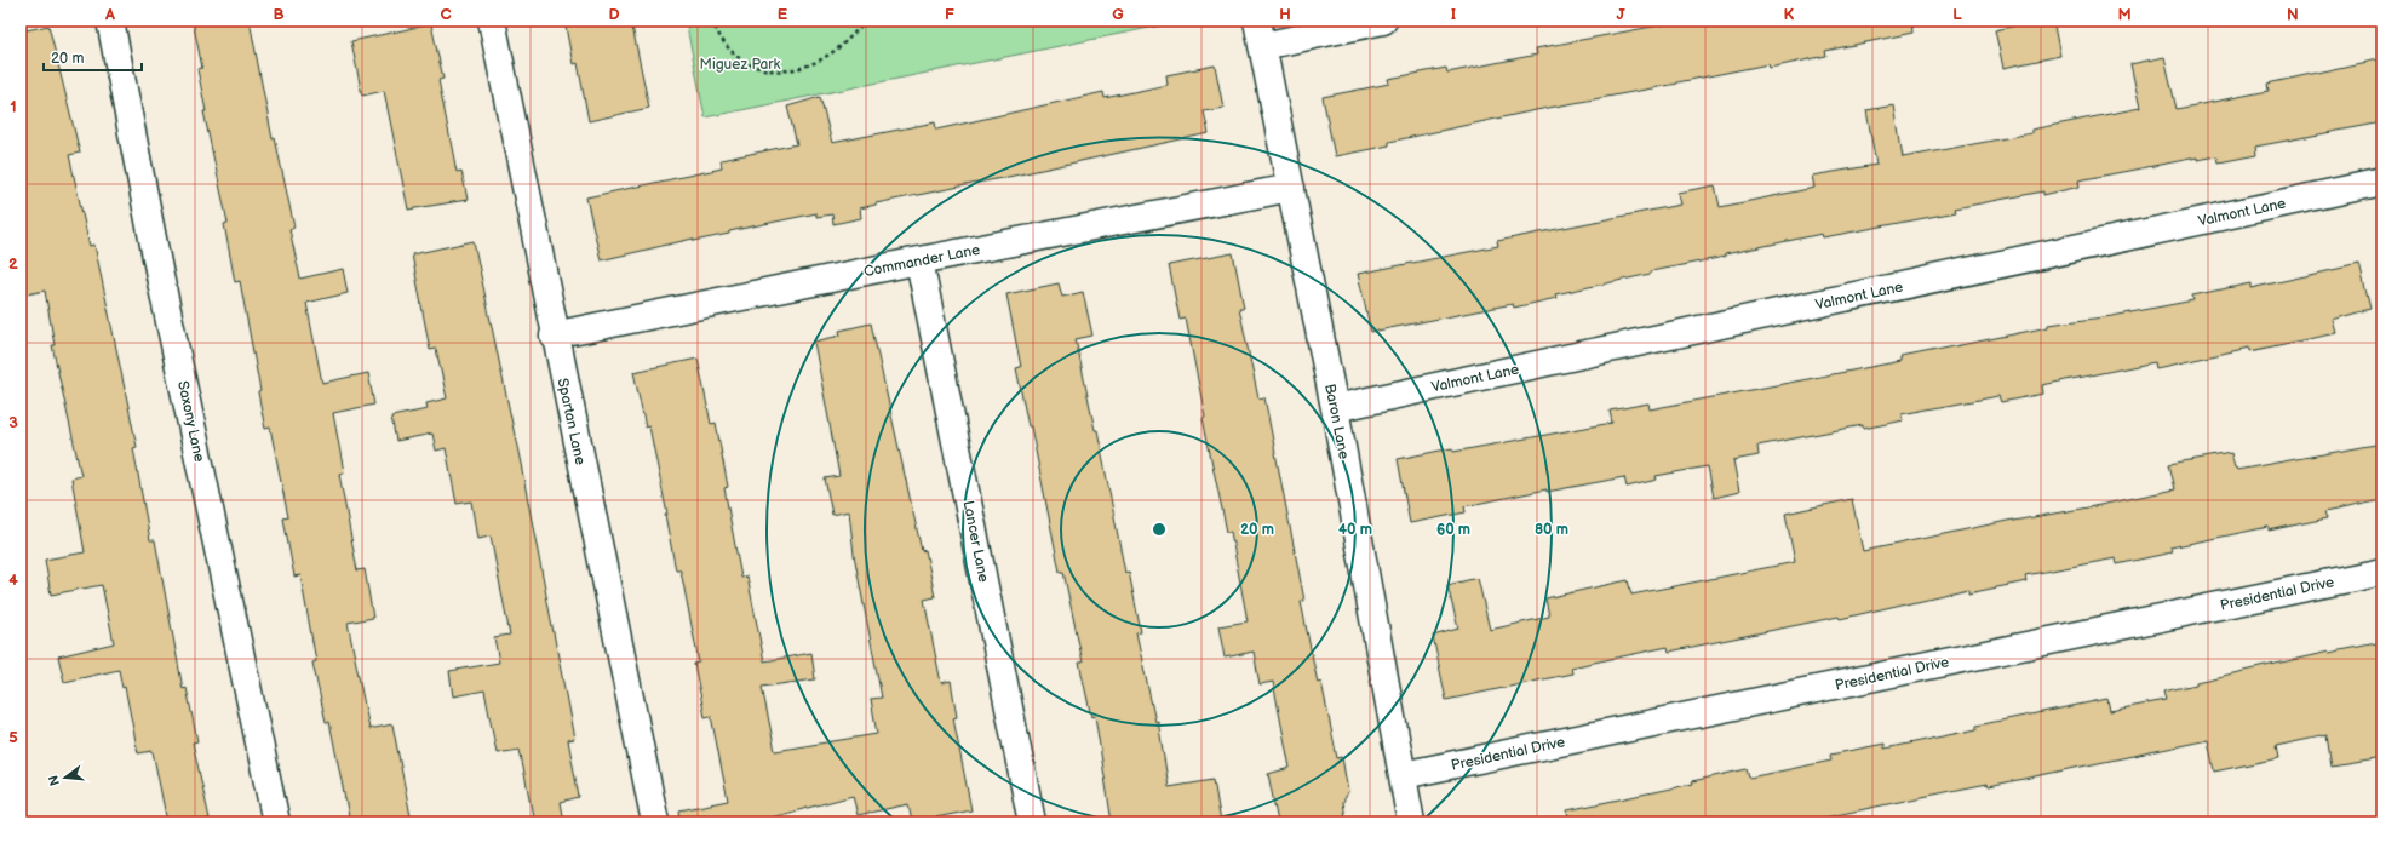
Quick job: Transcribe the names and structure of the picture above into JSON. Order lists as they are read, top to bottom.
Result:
{
  "streets": {
    "street": [
      "Valmont Lane",
      "Commander Lane",
      "Saxony Lane",
      "Spartan Lane",
      "Baron Lane",
      "Lancer Lane",
      "Presidential Drive"
    ]
  },
  "crossings": [
    ["Valmont Lane", "Baron Lane"],
    ["Commander Lane", "Spartan Lane"],
    ["Commander Lane", "Baron Lane"],
    ["Commander Lane", "Lancer Lane"],
    ["Baron Lane", "Presidential Drive"]
  ],
  "parks": ["Miguez Park"],
  "scale_bar": "20 m",
  "north": "left",
  "grid": {
    "columns": [
      "A",
      "B",
      "C",
      "D",
      "E",
      "F",
      "G",
      "H",
      "I",
      "J",
      "K",
      "L",
      "M",
      "N"
    ],
    "rows": [
      "1",
      "2",
      "3",
      "4",
      "5"
    ]
  },
  "rings": [
    "20 m",
    "40 m",
    "60 m",
    "80 m"
  ]
}
